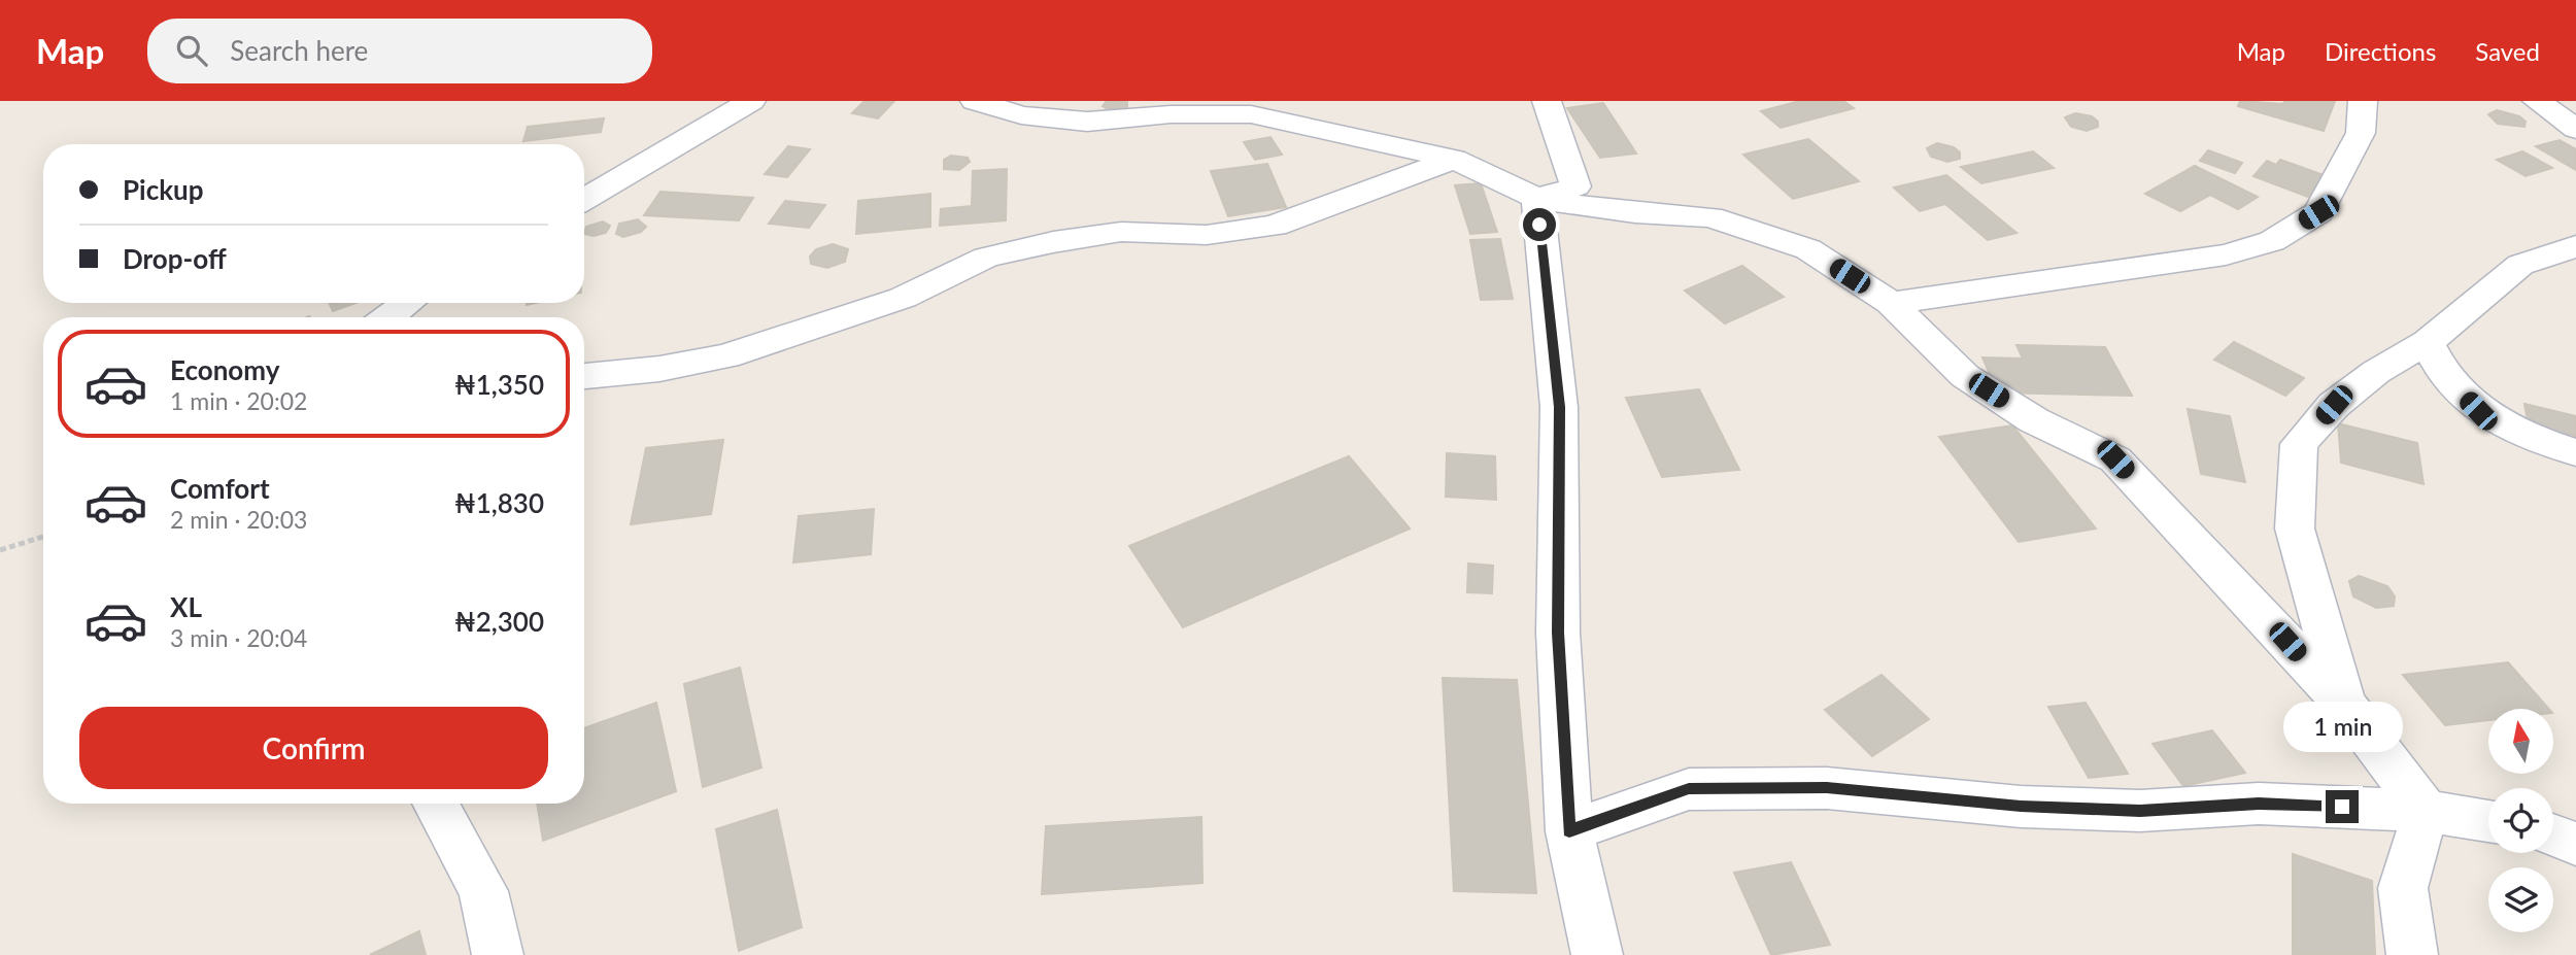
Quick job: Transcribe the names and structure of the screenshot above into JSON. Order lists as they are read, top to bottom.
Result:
{
  "north": "top",
  "page": {
    "header": "Map",
    "search": "Search here",
    "nav": ["Map", "Directions", "Saved"],
    "banner": ["Pickup", "Drop-off"],
    "list": [
      {
        "name": "Economy",
        "note": "1 min · 20:02",
        "value": "₦1,350"
      },
      {
        "name": "Comfort",
        "note": "2 min · 20:03",
        "value": "₦1,830"
      },
      {
        "name": "XL",
        "note": "3 min · 20:04",
        "value": "₦2,300"
      }
    ],
    "buttons": "Confirm",
    "bubble": "1 min"
  }
}
